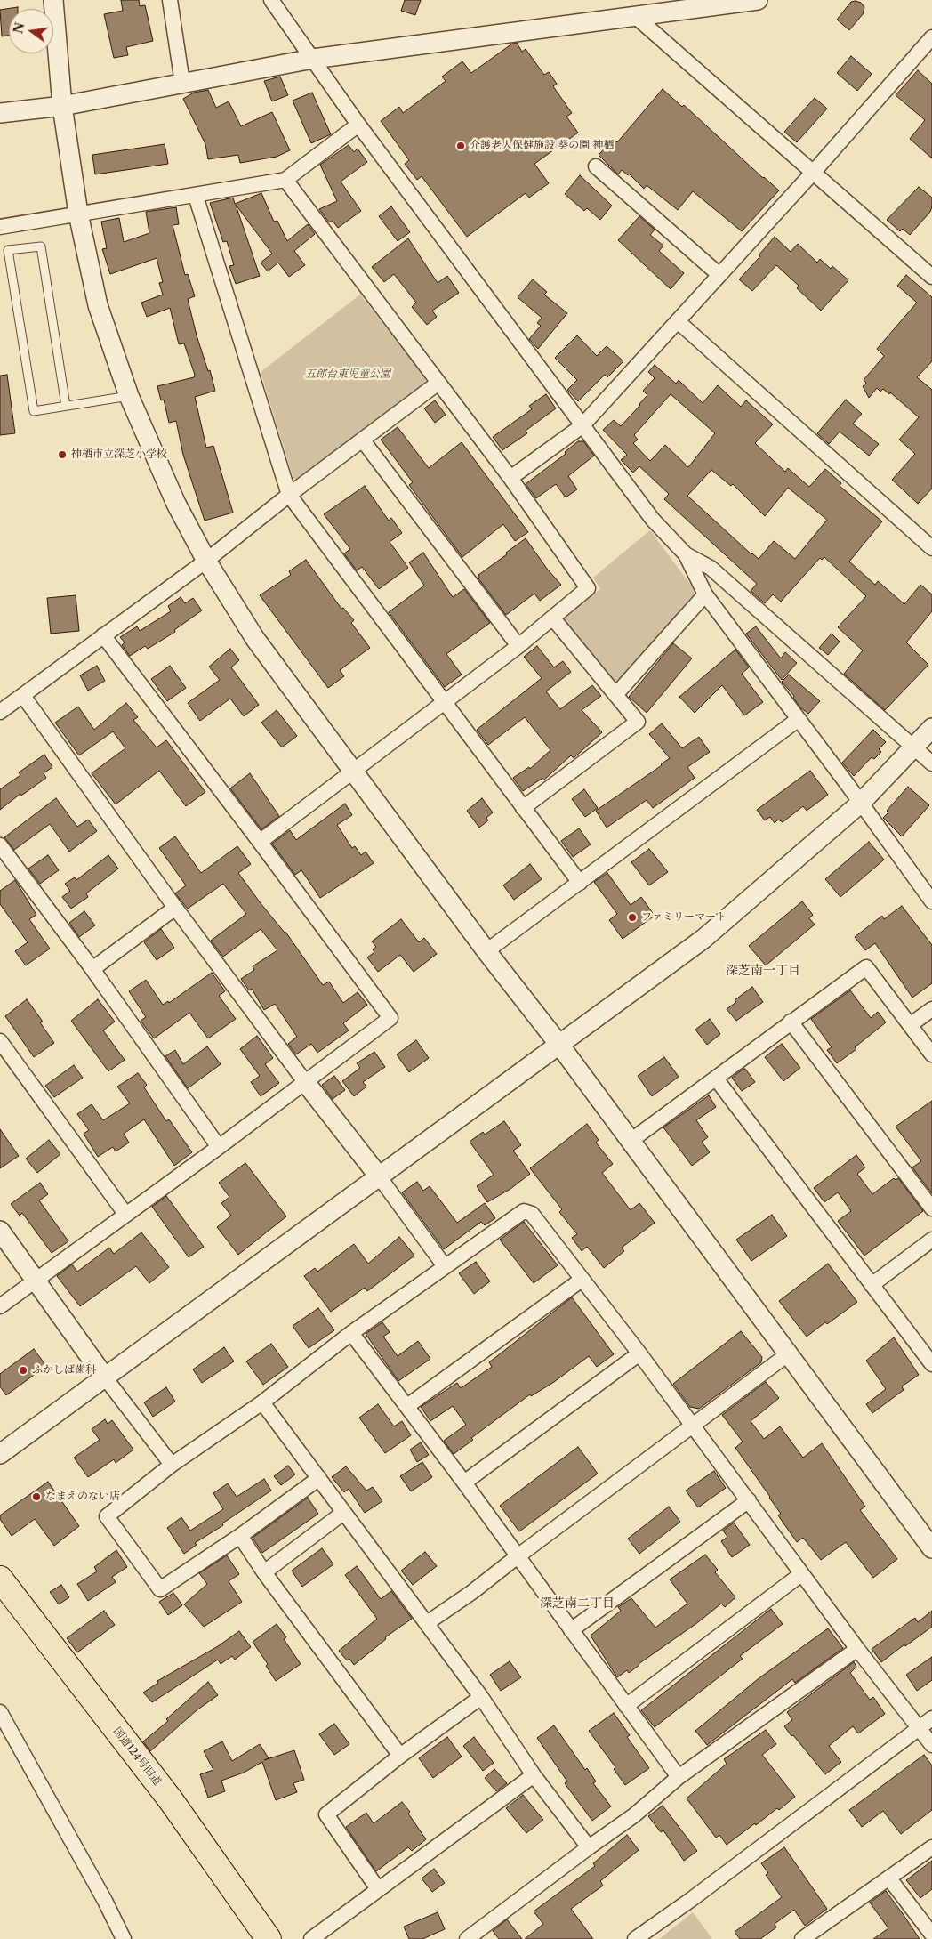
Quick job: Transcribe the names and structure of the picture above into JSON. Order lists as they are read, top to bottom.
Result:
{
  "streets": {
    "highway": ["国道124号旧道"]
  },
  "districts": ["深芝南一丁目", "深芝南二丁目"],
  "parks": ["五郎台東児童公園"],
  "places": [
    "介護老人保健施設 葵の園 神栖",
    "神栖市立深芝小学校",
    "ファミリーマート",
    "ふかしば歯科",
    "なまえのない店"
  ],
  "north": "left"
}
